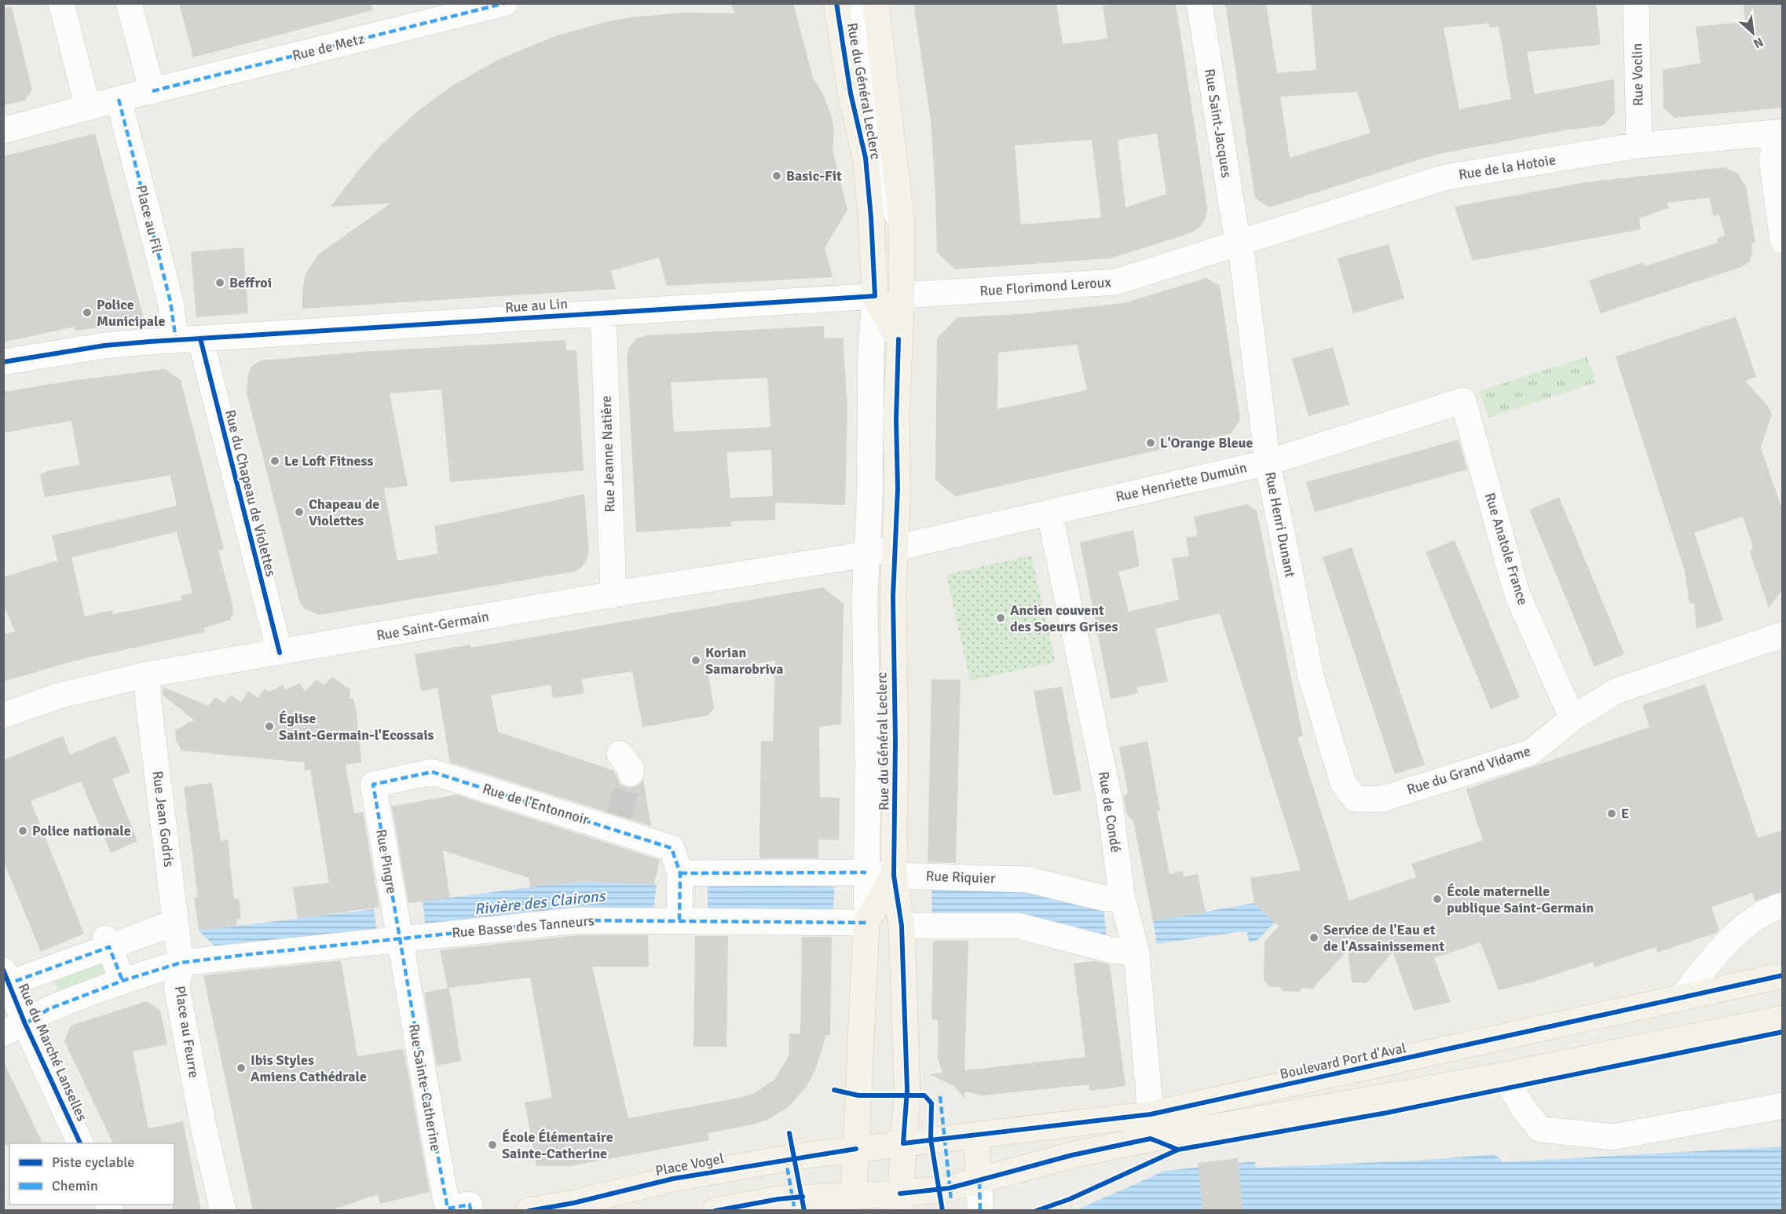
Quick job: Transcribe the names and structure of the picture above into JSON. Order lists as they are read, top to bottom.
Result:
{
  "streets": {
    "main road": ["Rue du Général Leclerc", "Boulevard Port d'Aval", "Place Vogel"],
    "street": [
      "Rue de Metz",
      "Rue Voclin",
      "Rue Saint-Jacques",
      "Rue de la Hotoie",
      "Place au Fil",
      "Rue Florimond Leroux",
      "Rue au Lin",
      "Rue Jeanne Natière",
      "Rue Henriette Dumuin",
      "Rue du Chapeau de Violettes",
      "Rue Henri Dunant",
      "Rue Anatole France",
      "Rue Saint-Germain",
      "Rue du Grand Vidame",
      "Rue de l'Entonnoir",
      "Rue de Condé",
      "Rue Jean Godris",
      "Rue Pingre",
      "Rue Riquier",
      "Rue Basse des Tanneurs",
      "Place au Feurre",
      "Rue du Marché Lanselles",
      "Rue Sainte-Catherine"
    ]
  },
  "crossings": [
    ["Rue de Metz", "Place au Fil"],
    ["Rue Voclin", "Rue de la Hotoie"],
    ["Rue du Général Leclerc", "Rue Florimond Leroux"],
    ["Rue du Général Leclerc", "Rue au Lin"],
    ["Rue du Général Leclerc", "Rue Henriette Dumuin"],
    ["Rue du Général Leclerc", "Rue Saint-Germain"],
    ["Rue du Général Leclerc", "Rue Riquier"],
    ["Rue du Général Leclerc", "Rue Basse des Tanneurs"],
    ["Rue du Général Leclerc", "Boulevard Port d'Aval"],
    ["Rue du Général Leclerc", "Place Vogel"],
    ["Rue Saint-Jacques", "Rue de la Hotoie"],
    ["Rue Saint-Jacques", "Rue Florimond Leroux"],
    ["Rue Saint-Jacques", "Rue Henri Dunant"],
    ["Rue de la Hotoie", "Rue Florimond Leroux"],
    ["Rue de la Hotoie", "Rue Henri Dunant"],
    ["Place au Fil", "Rue au Lin"],
    ["Place au Fil", "Rue du Chapeau de Violettes"],
    ["Rue Florimond Leroux", "Rue Henri Dunant"],
    ["Rue au Lin", "Rue Jeanne Natière"],
    ["Rue au Lin", "Rue du Chapeau de Violettes"],
    ["Rue Jeanne Natière", "Rue Saint-Germain"],
    ["Rue Henriette Dumuin", "Rue Henri Dunant"],
    ["Rue Henriette Dumuin", "Rue Anatole France"],
    ["Rue Henriette Dumuin", "Rue Saint-Germain"],
    ["Rue Henriette Dumuin", "Rue de Condé"],
    ["Rue du Chapeau de Violettes", "Rue Saint-Germain"],
    ["Rue Henri Dunant", "Rue du Grand Vidame"],
    ["Rue Anatole France", "Rue du Grand Vidame"],
    ["Rue Saint-Germain", "Rue Jean Godris"],
    ["Rue de l'Entonnoir", "Rue Pingre"],
    ["Rue de Condé", "Rue Riquier"],
    ["Rue de Condé", "Boulevard Port d'Aval"],
    ["Rue Jean Godris", "Rue Basse des Tanneurs"],
    ["Rue Jean Godris", "Place au Feurre"],
    ["Rue Pingre", "Rue Basse des Tanneurs"],
    ["Rue Pingre", "Rue Sainte-Catherine"],
    ["Rue Basse des Tanneurs", "Place au Feurre"],
    ["Rue Basse des Tanneurs", "Rue Sainte-Catherine"],
    ["Place au Feurre", "Rue du Marché Lanselles"],
    ["Boulevard Port d'Aval", "Place Vogel"]
  ],
  "water": ["Rivière des Clairons"],
  "places": [
    "Basic-Fit",
    "Beffroi",
    "Police Municipale",
    "L'Orange Bleue",
    "Le Loft Fitness",
    "Chapeau de Violettes",
    "Ancien couvent des Soeurs Grises",
    "Korian Samarobriva",
    "Église Saint-Germain-l'Ecossais",
    "E",
    "Police nationale",
    "École maternelle publique Saint-Germain",
    "Service de l'Eau et de l'Assainissement",
    "Ibis Styles Amiens Cathédrale",
    "École Élémentaire Sainte-Catherine"
  ],
  "legend": ["Piste cyclable", "Chemin"],
  "north": "bottom right"
}
